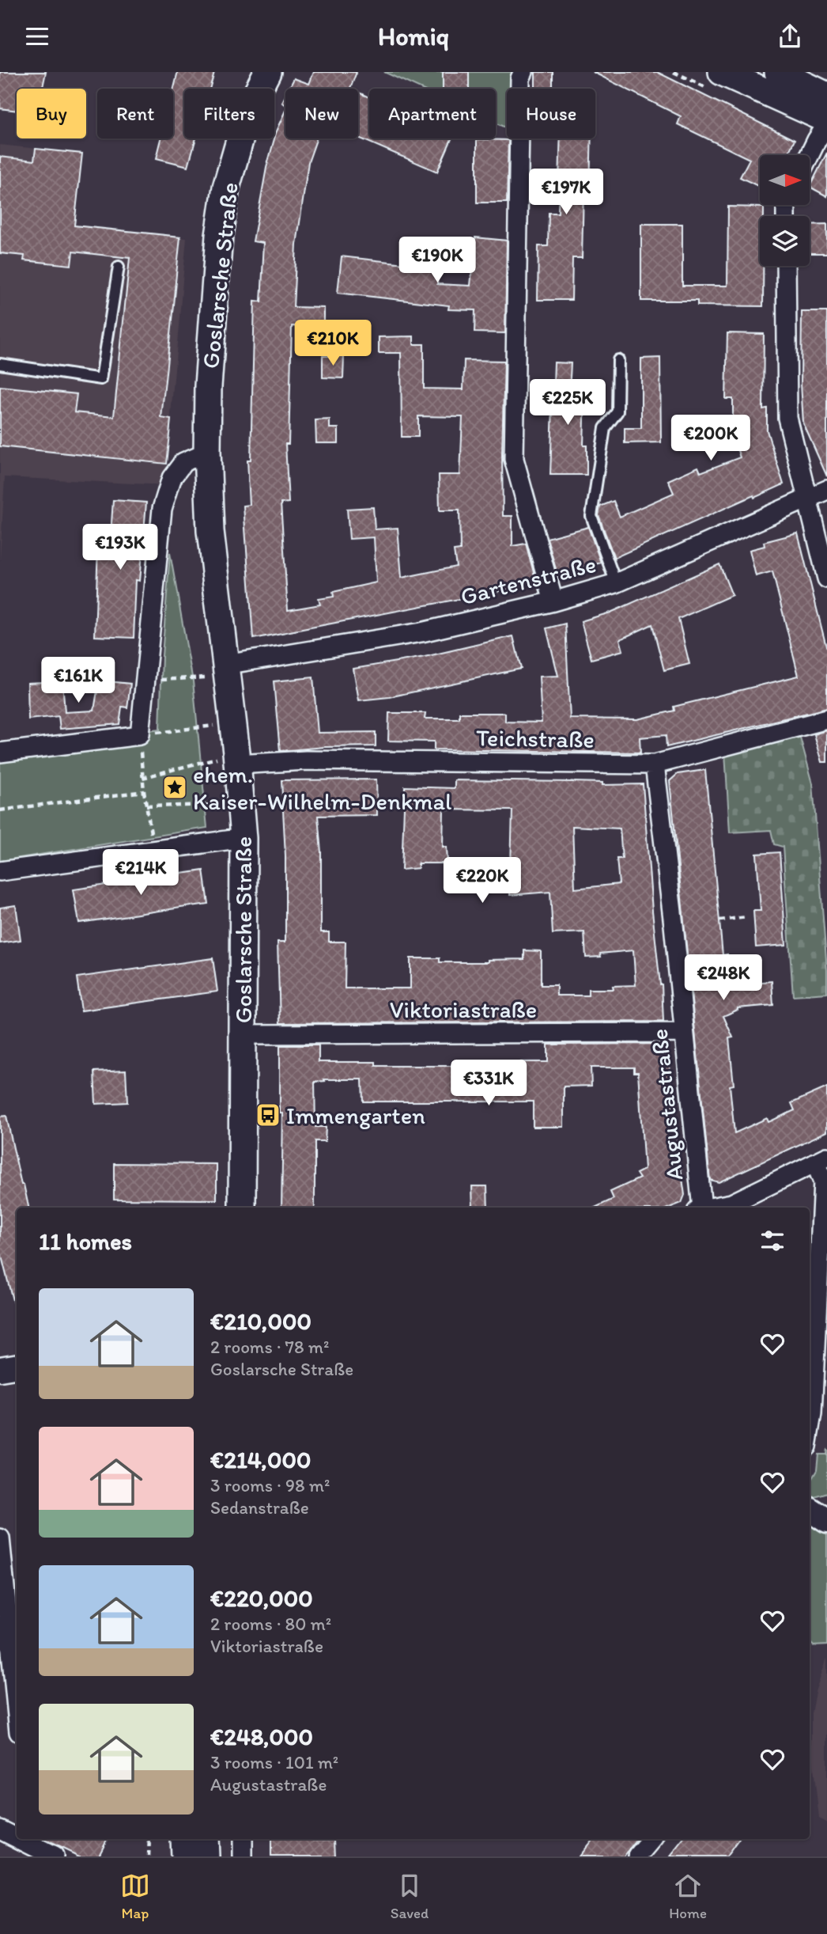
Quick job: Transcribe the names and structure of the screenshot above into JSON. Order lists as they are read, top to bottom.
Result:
{
  "streets": {
    "main road": ["Goslarsche Straße"],
    "street": [
      "Gartenstraße",
      "Teichstraße",
      "Viktoriastraße",
      "Augustastraße"
    ]
  },
  "crossings": [
    ["Goslarsche Straße", "Gartenstraße"],
    ["Goslarsche Straße", "Teichstraße"],
    ["Goslarsche Straße", "Viktoriastraße"],
    ["Teichstraße", "Augustastraße"],
    ["Viktoriastraße", "Augustastraße"]
  ],
  "places": {
    "place": ["ehem. Kaiser-Wilhelm-Denkmal"],
    "bus stop": ["Immengarten"]
  },
  "north": "right",
  "page": {
    "header": "Homiq",
    "chip": [
      "Buy",
      "Rent",
      "Filters",
      "New",
      "Apartment",
      "House"
    ],
    "price": [
      "€197K",
      "€190K",
      "€210K",
      "€225K",
      "€200K",
      "€193K",
      "€161K",
      "€214K",
      "€220K",
      "€248K",
      "€331K"
    ],
    "heading": "11 homes",
    "list": [
      {
        "name": "€210,000",
        "note": "2 rooms · 78 m² · Goslarsche Straße"
      },
      {
        "name": "€214,000",
        "note": "3 rooms · 98 m² · Sedanstraße"
      },
      {
        "name": "€220,000",
        "note": "2 rooms · 80 m² · Viktoriastraße"
      },
      {
        "name": "€248,000",
        "note": "3 rooms · 101 m² · Augustastraße"
      }
    ],
    "tabs": ["Map", "Saved", "Home"]
  }
}
